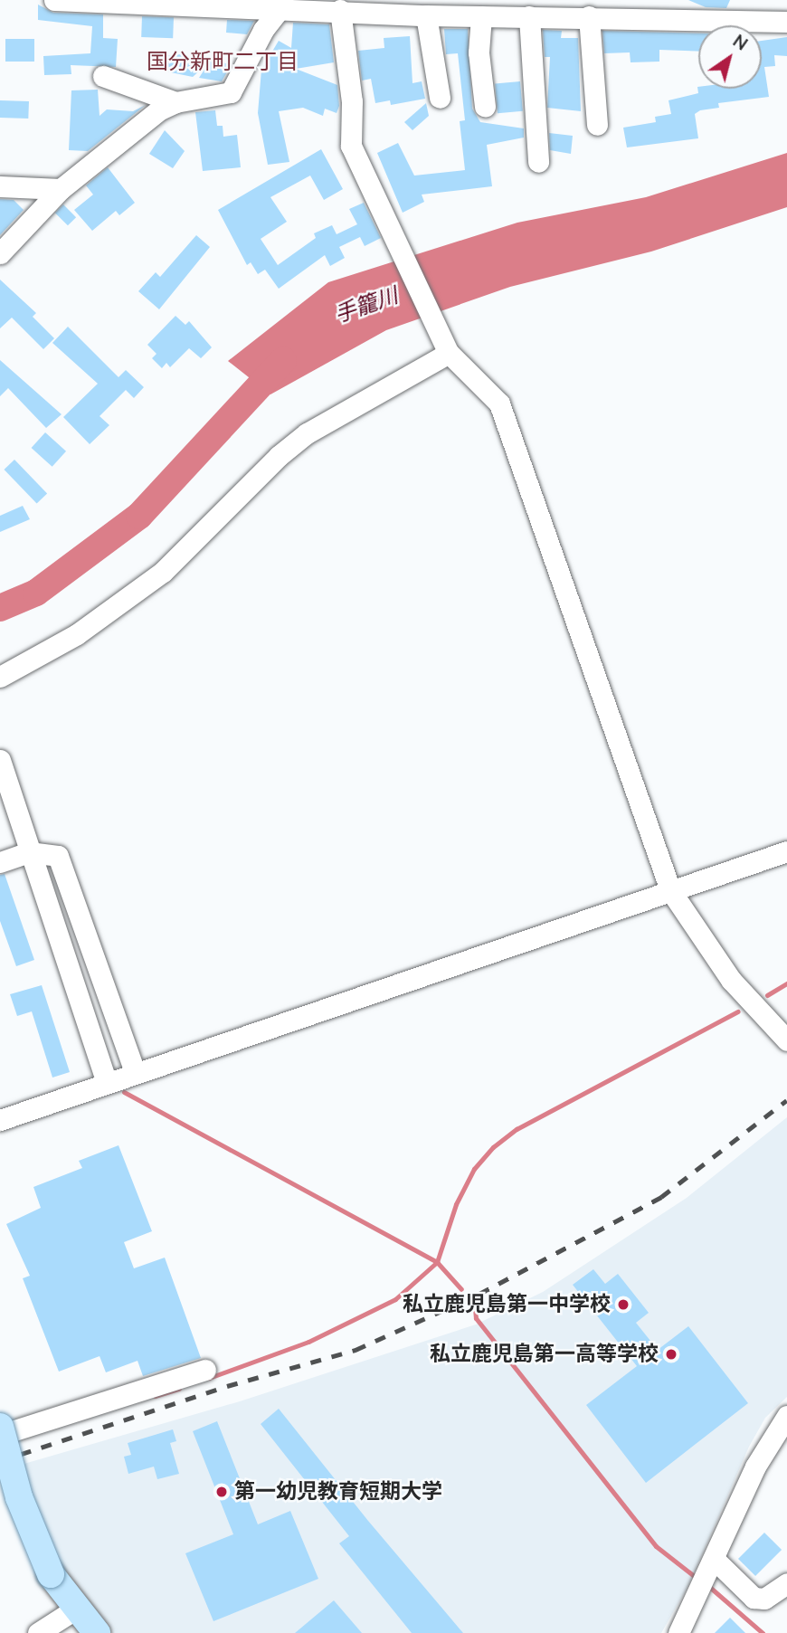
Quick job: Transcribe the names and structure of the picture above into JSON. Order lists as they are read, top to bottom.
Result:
{
  "districts": ["国分新町二丁目"],
  "water": ["手籠川"],
  "places": ["私立鹿児島第一中学校", "私立鹿児島第一高等学校", "第一幼児教育短期大学"],
  "north": "top right"
}
